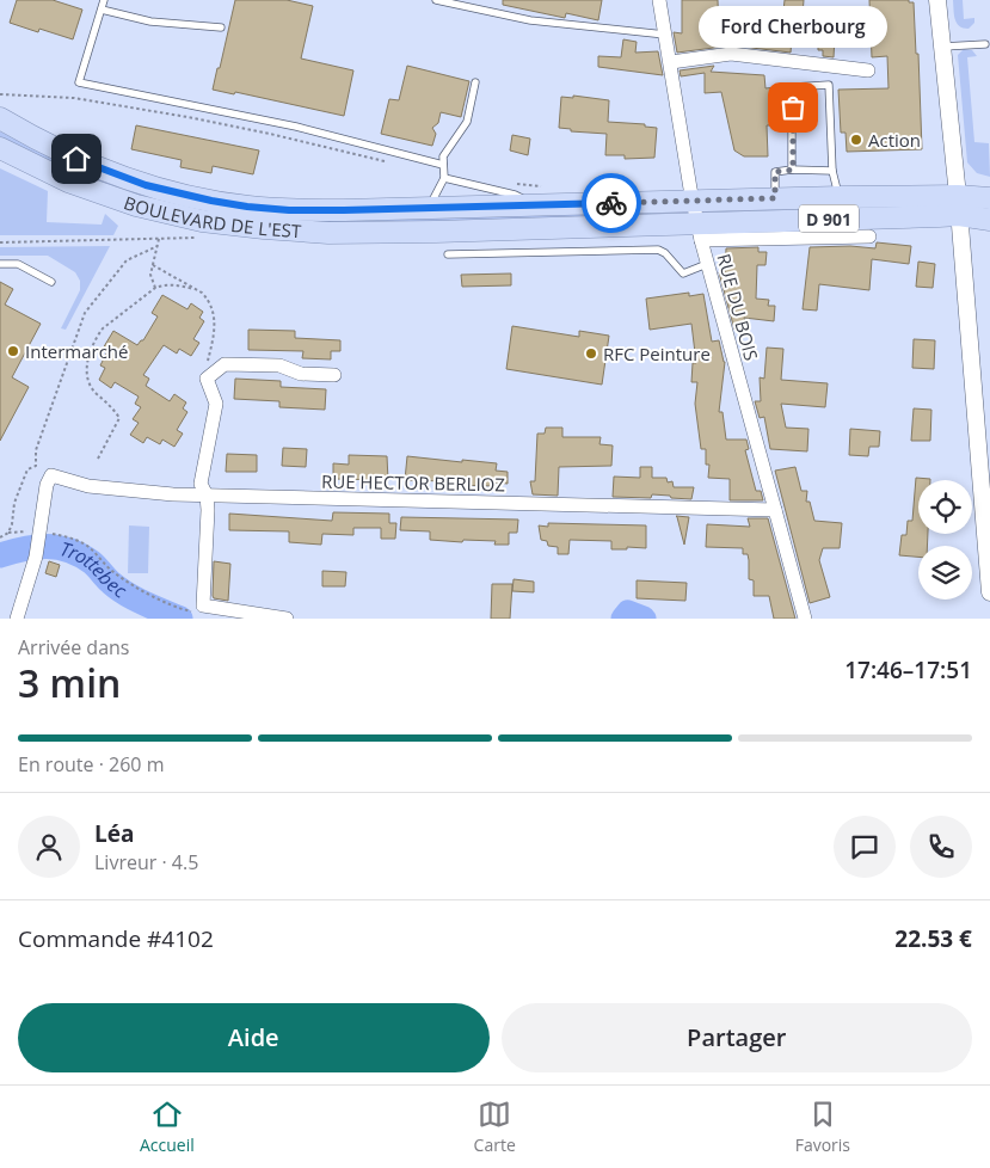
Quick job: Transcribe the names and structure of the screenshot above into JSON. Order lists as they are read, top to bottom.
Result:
{
  "streets": {
    "main road": ["BOULEVARD DE L'EST", "D 901"],
    "street": ["RUE DU BOIS", "RUE HECTOR BERLIOZ"]
  },
  "crossings": [
    ["BOULEVARD DE L'EST", "D 901"],
    ["BOULEVARD DE L'EST", "RUE DU BOIS"],
    ["D 901", "RUE DU BOIS"],
    ["RUE DU BOIS", "RUE HECTOR BERLIOZ"]
  ],
  "water": ["Trottebec"],
  "places": [
    "Ford Cherbourg",
    "Action",
    "Intermarché",
    "RFC Peinture"
  ],
  "page": {
    "bubble": "Ford Cherbourg",
    "heading": ["3 min", "Arrivée dans", "17:46–17:51"],
    "panel": [
      "Léa",
      "Livreur · 4.5",
      "Commande #4102",
      "22.53 €"
    ],
    "bar": "En route · 260 m",
    "buttons": ["Aide", "Partager"],
    "tabs": ["Accueil", "Carte", "Favoris"]
  }
}
